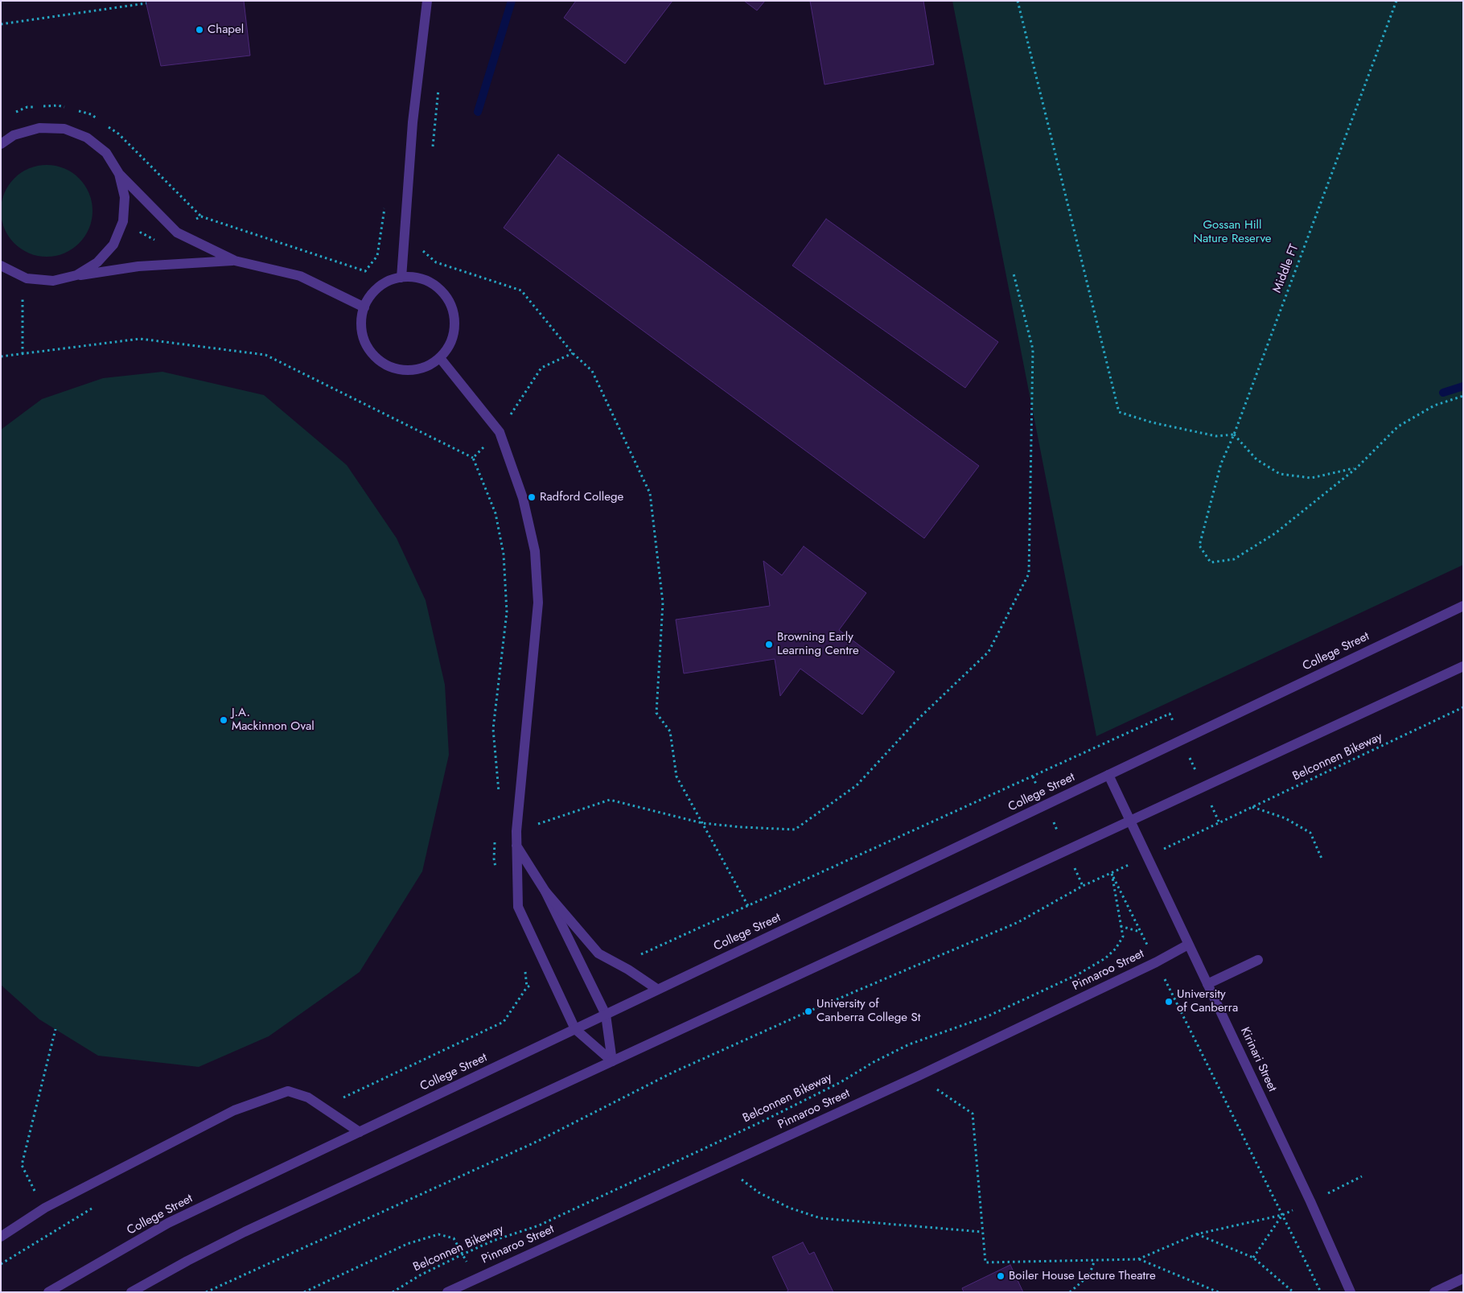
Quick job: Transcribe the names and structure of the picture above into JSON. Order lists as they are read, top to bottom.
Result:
{
  "streets": {
    "street": ["College Street", "Pinnaroo Street", "Kirinari Street"],
    "path": ["Middle FT", "Belconnen Bikeway"]
  },
  "crossings": [
    ["College Street", "Kirinari Street"],
    ["Pinnaroo Street", "Kirinari Street"]
  ],
  "parks": ["Gossan Hill Nature Reserve"],
  "places": [
    "Chapel",
    "Radford College",
    "Browning Early Learning Centre",
    "J.A. Mackinnon Oval",
    "University of Canberra",
    "University of Canberra College St",
    "Boiler House Lecture Theatre"
  ]
}
